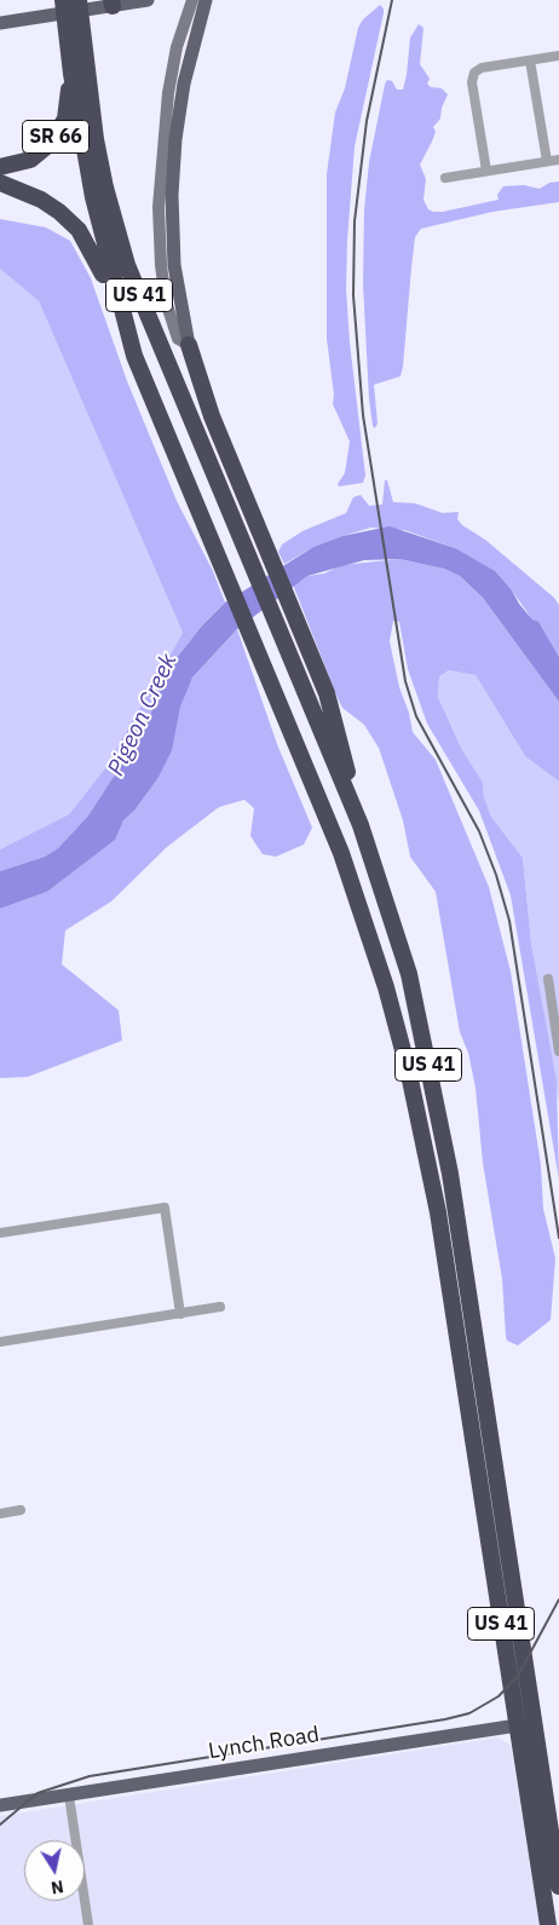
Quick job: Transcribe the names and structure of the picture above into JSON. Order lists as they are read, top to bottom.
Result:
{
  "streets": {
    "highway": ["SR 66", "US 41"],
    "main road": ["Lynch Road"]
  },
  "crossings": [
    ["SR 66", "US 41"],
    ["US 41", "Lynch Road"]
  ],
  "water": ["Pigeon Creek"],
  "north": "bottom"
}
